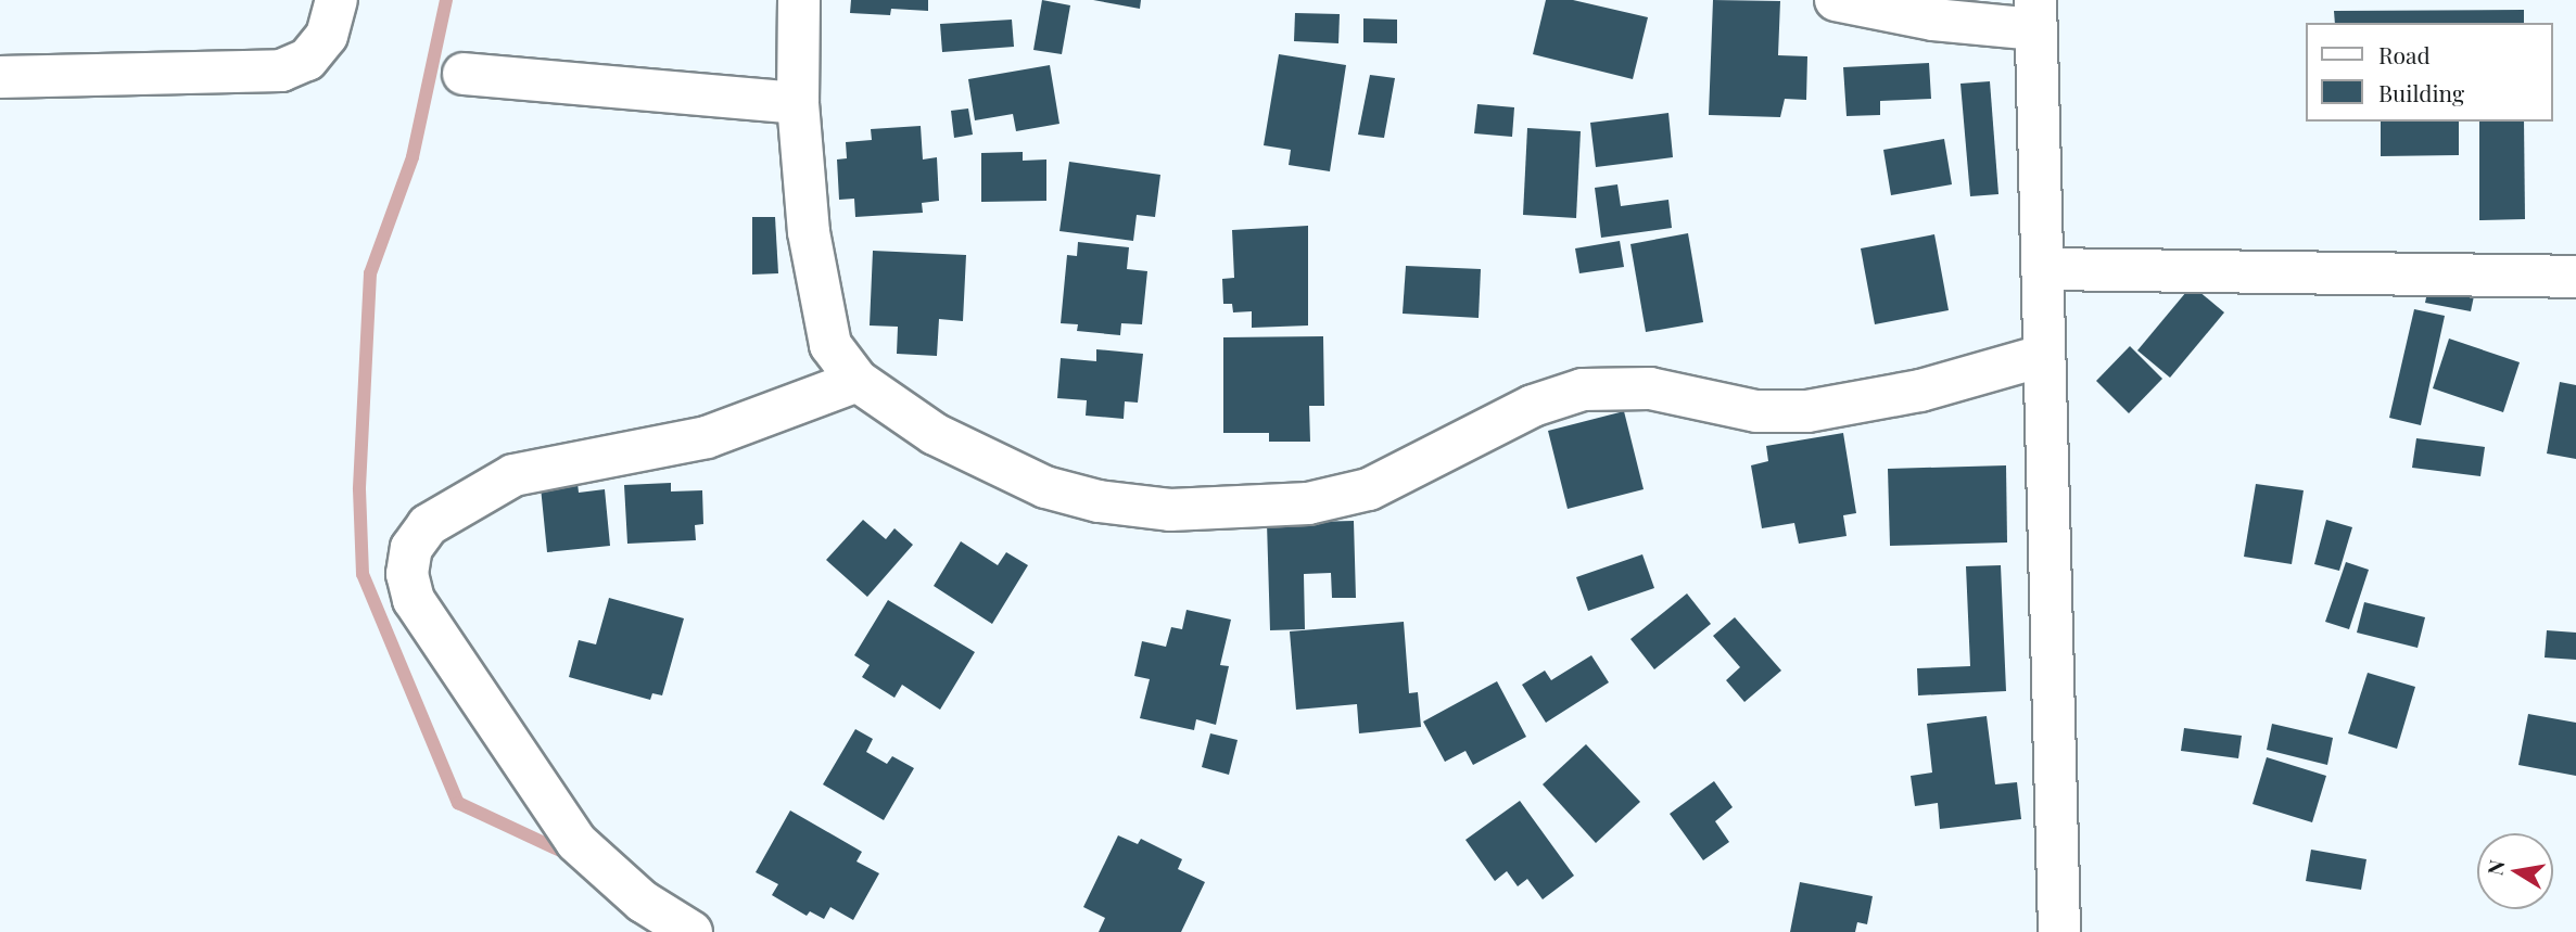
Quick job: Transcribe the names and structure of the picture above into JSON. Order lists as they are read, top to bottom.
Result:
{
  "legend": ["Road", "Building"],
  "north": "left"
}
